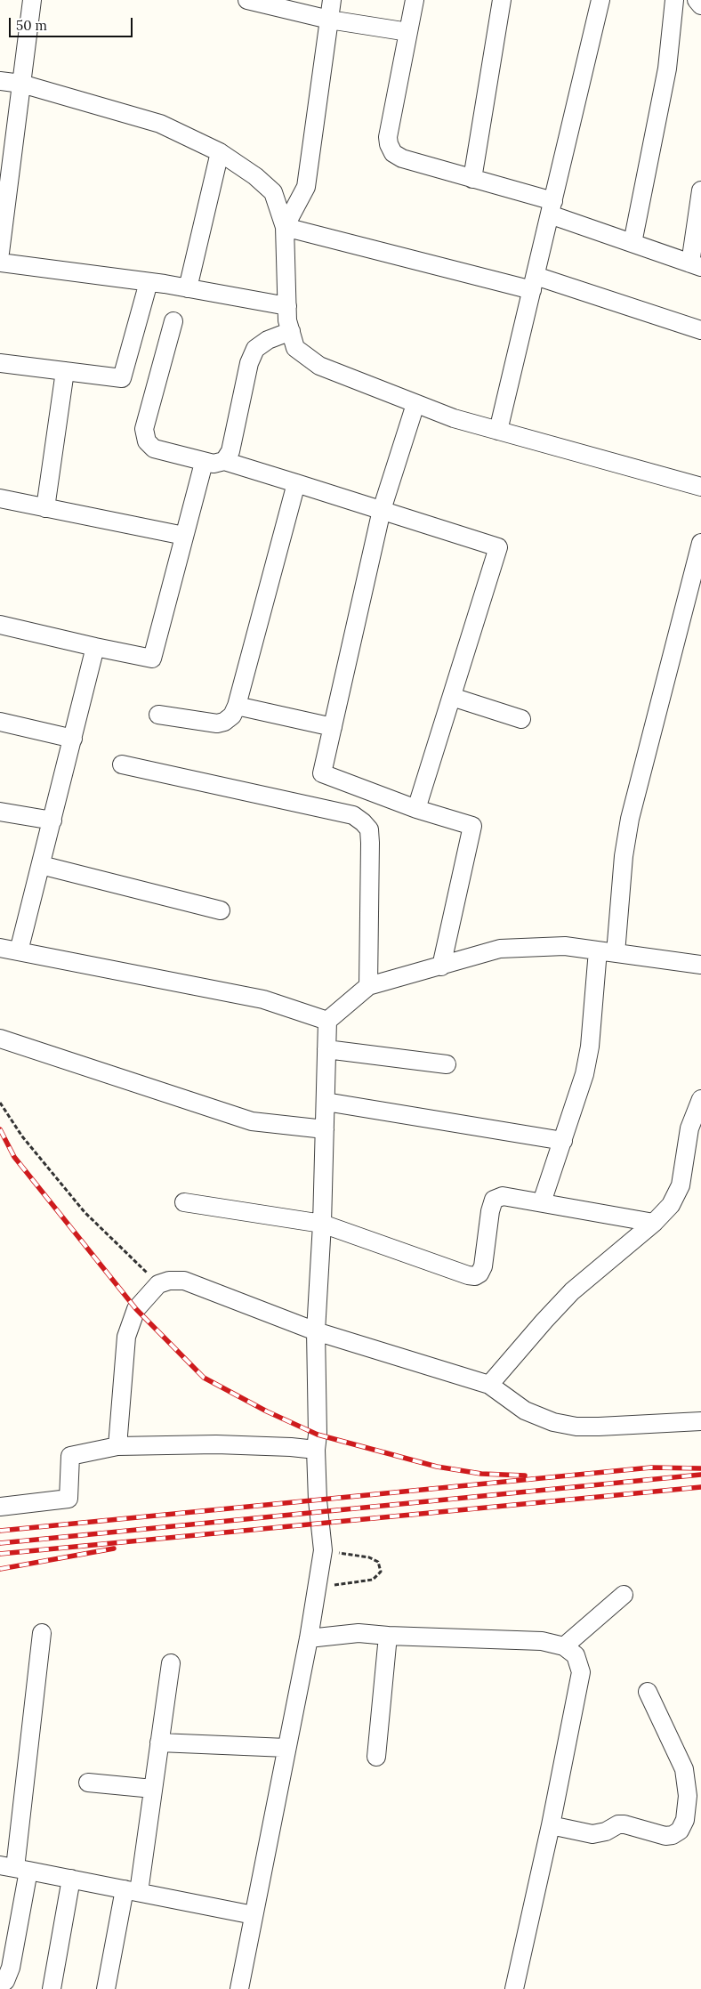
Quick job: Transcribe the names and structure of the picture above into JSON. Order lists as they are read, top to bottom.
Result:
{
  "scale_bar": "50 m"
}
